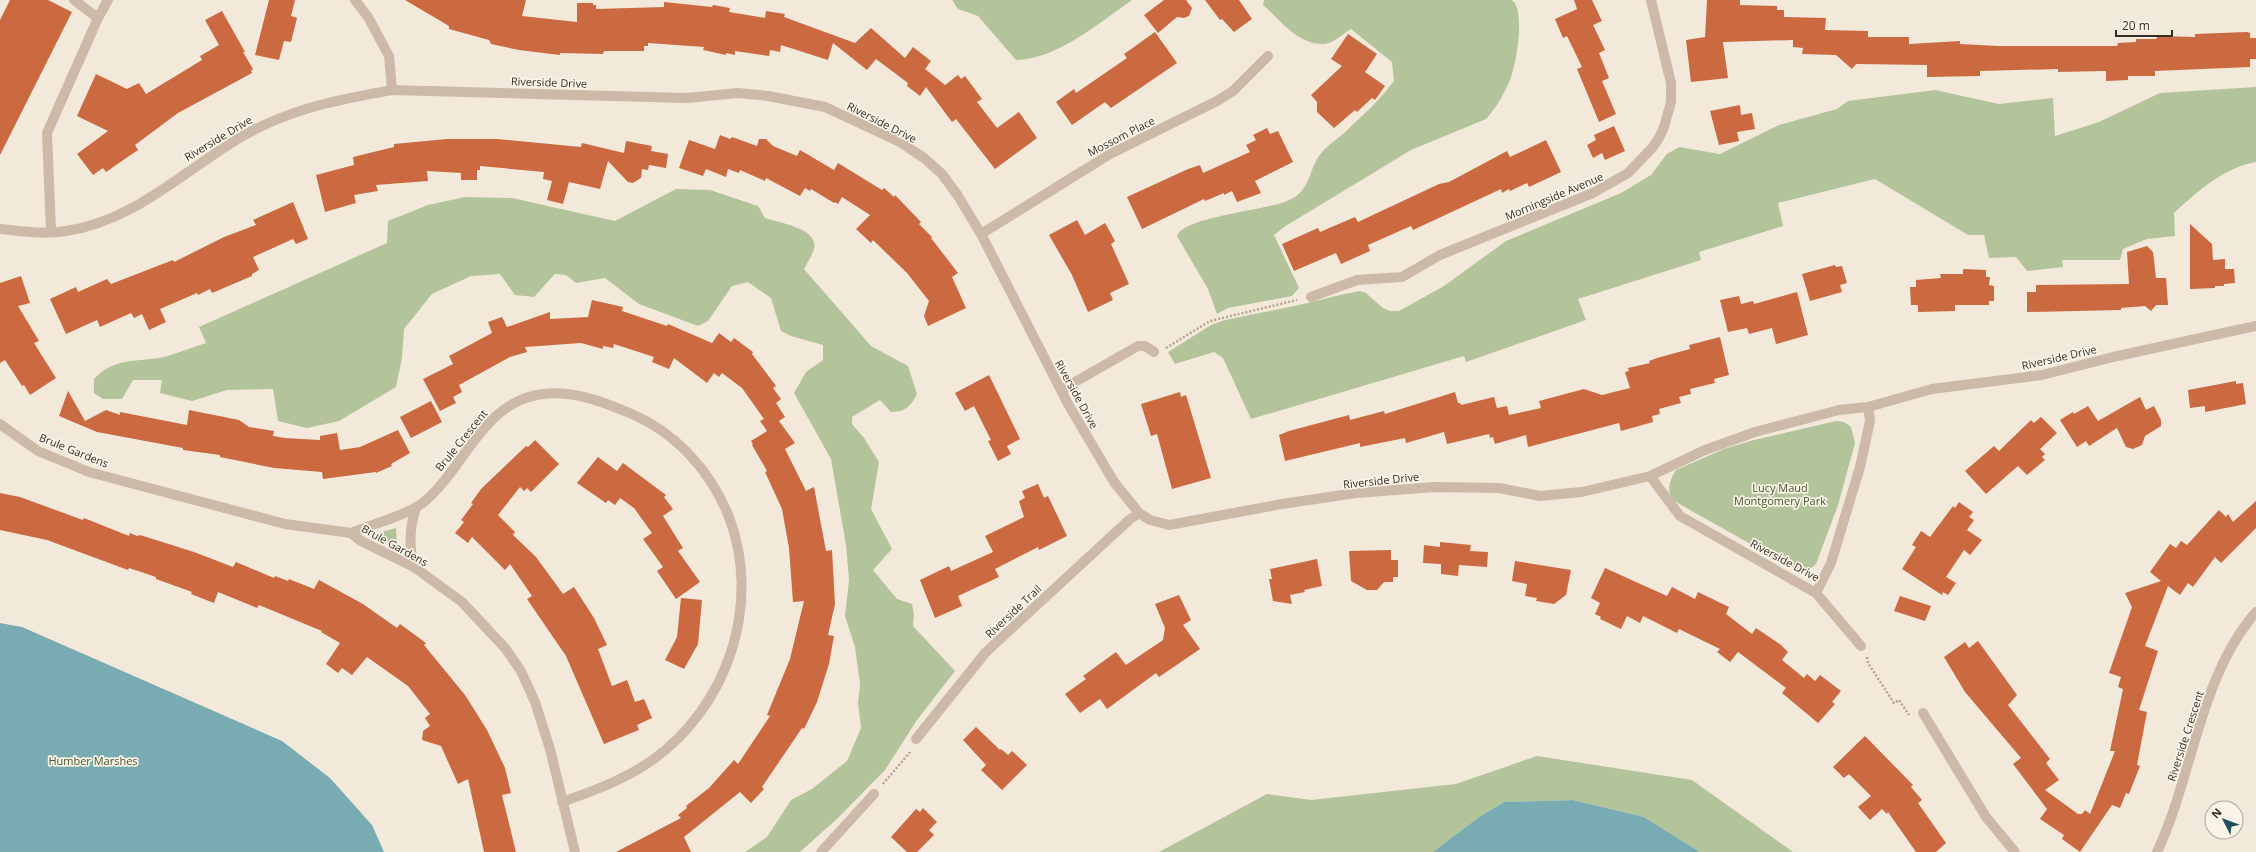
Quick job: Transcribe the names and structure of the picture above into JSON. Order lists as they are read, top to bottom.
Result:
{
  "streets": {
    "street": [
      "Riverside Drive",
      "Mossom Place",
      "Morningside Avenue",
      "Brule Crescent",
      "Brule Gardens",
      "Riverside Trail",
      "Riverside Crescent"
    ]
  },
  "crossings": [
    ["Riverside Drive", "Mossom Place"],
    ["Riverside Drive", "Riverside Trail"],
    ["Brule Crescent", "Brule Gardens"]
  ],
  "parks": ["Lucy Maud Montgomery Park", "Humber Marshes"],
  "scale_bar": "20 m",
  "north": "top left"
}
